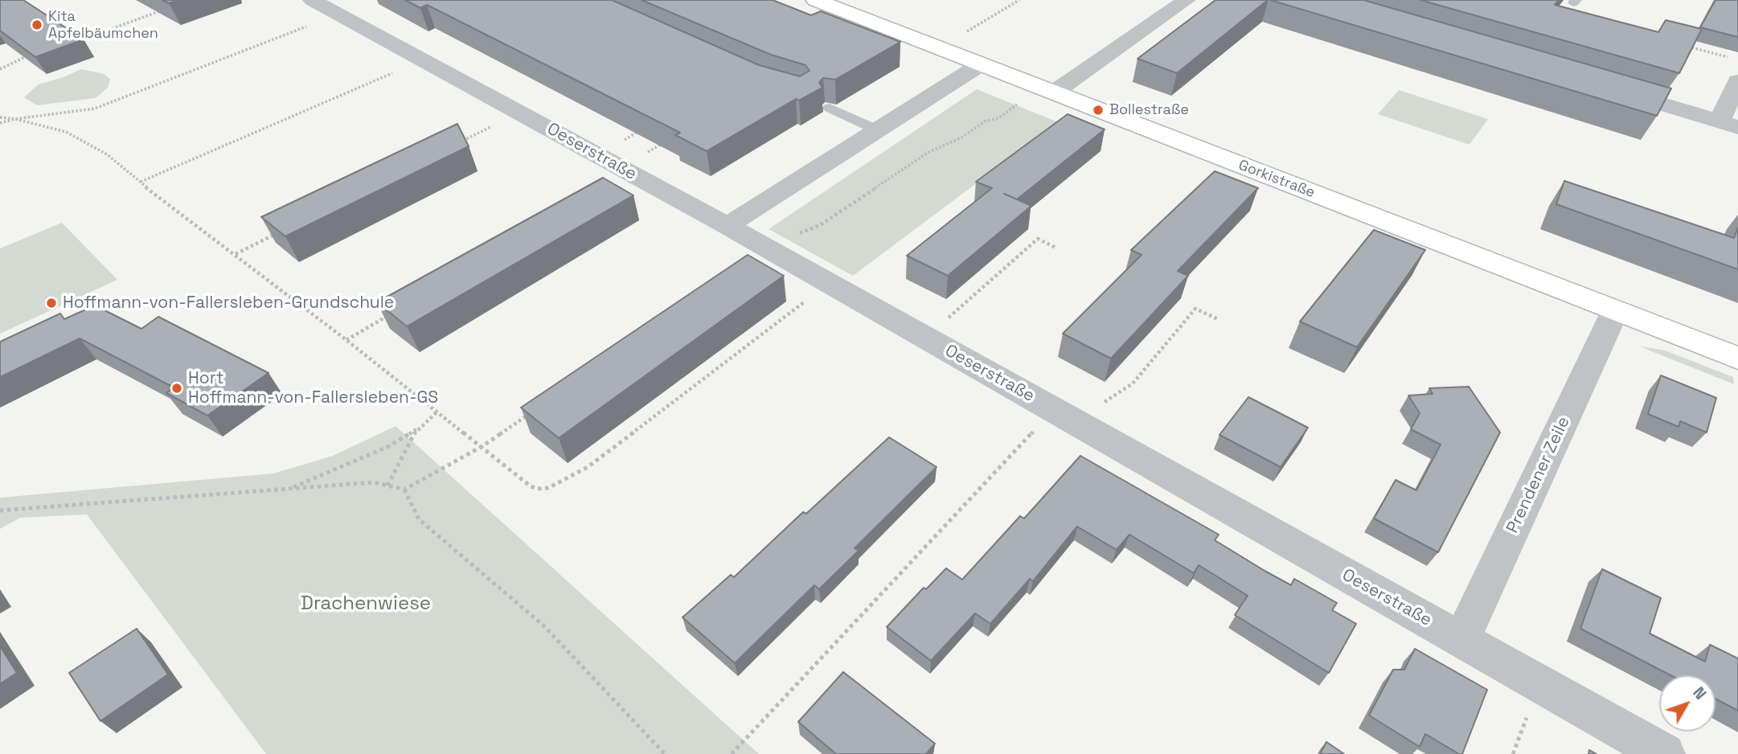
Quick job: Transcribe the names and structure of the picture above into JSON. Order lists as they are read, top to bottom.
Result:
{
  "streets": {
    "main road": ["Gorkistraße"],
    "street": ["Oeserstraße", "Prendener Zeile"]
  },
  "crossings": [
    ["Oeserstraße", "Prendener Zeile"],
    ["Gorkistraße", "Prendener Zeile"]
  ],
  "parks": ["Drachenwiese"],
  "places": [
    "Kita Apfelbäumchen",
    "Bollestraße",
    "Hoffmann-von-Fallersleben-Grundschule",
    "Hort Hoffmann-von-Fallersleben-GS"
  ],
  "north": "top right"
}
